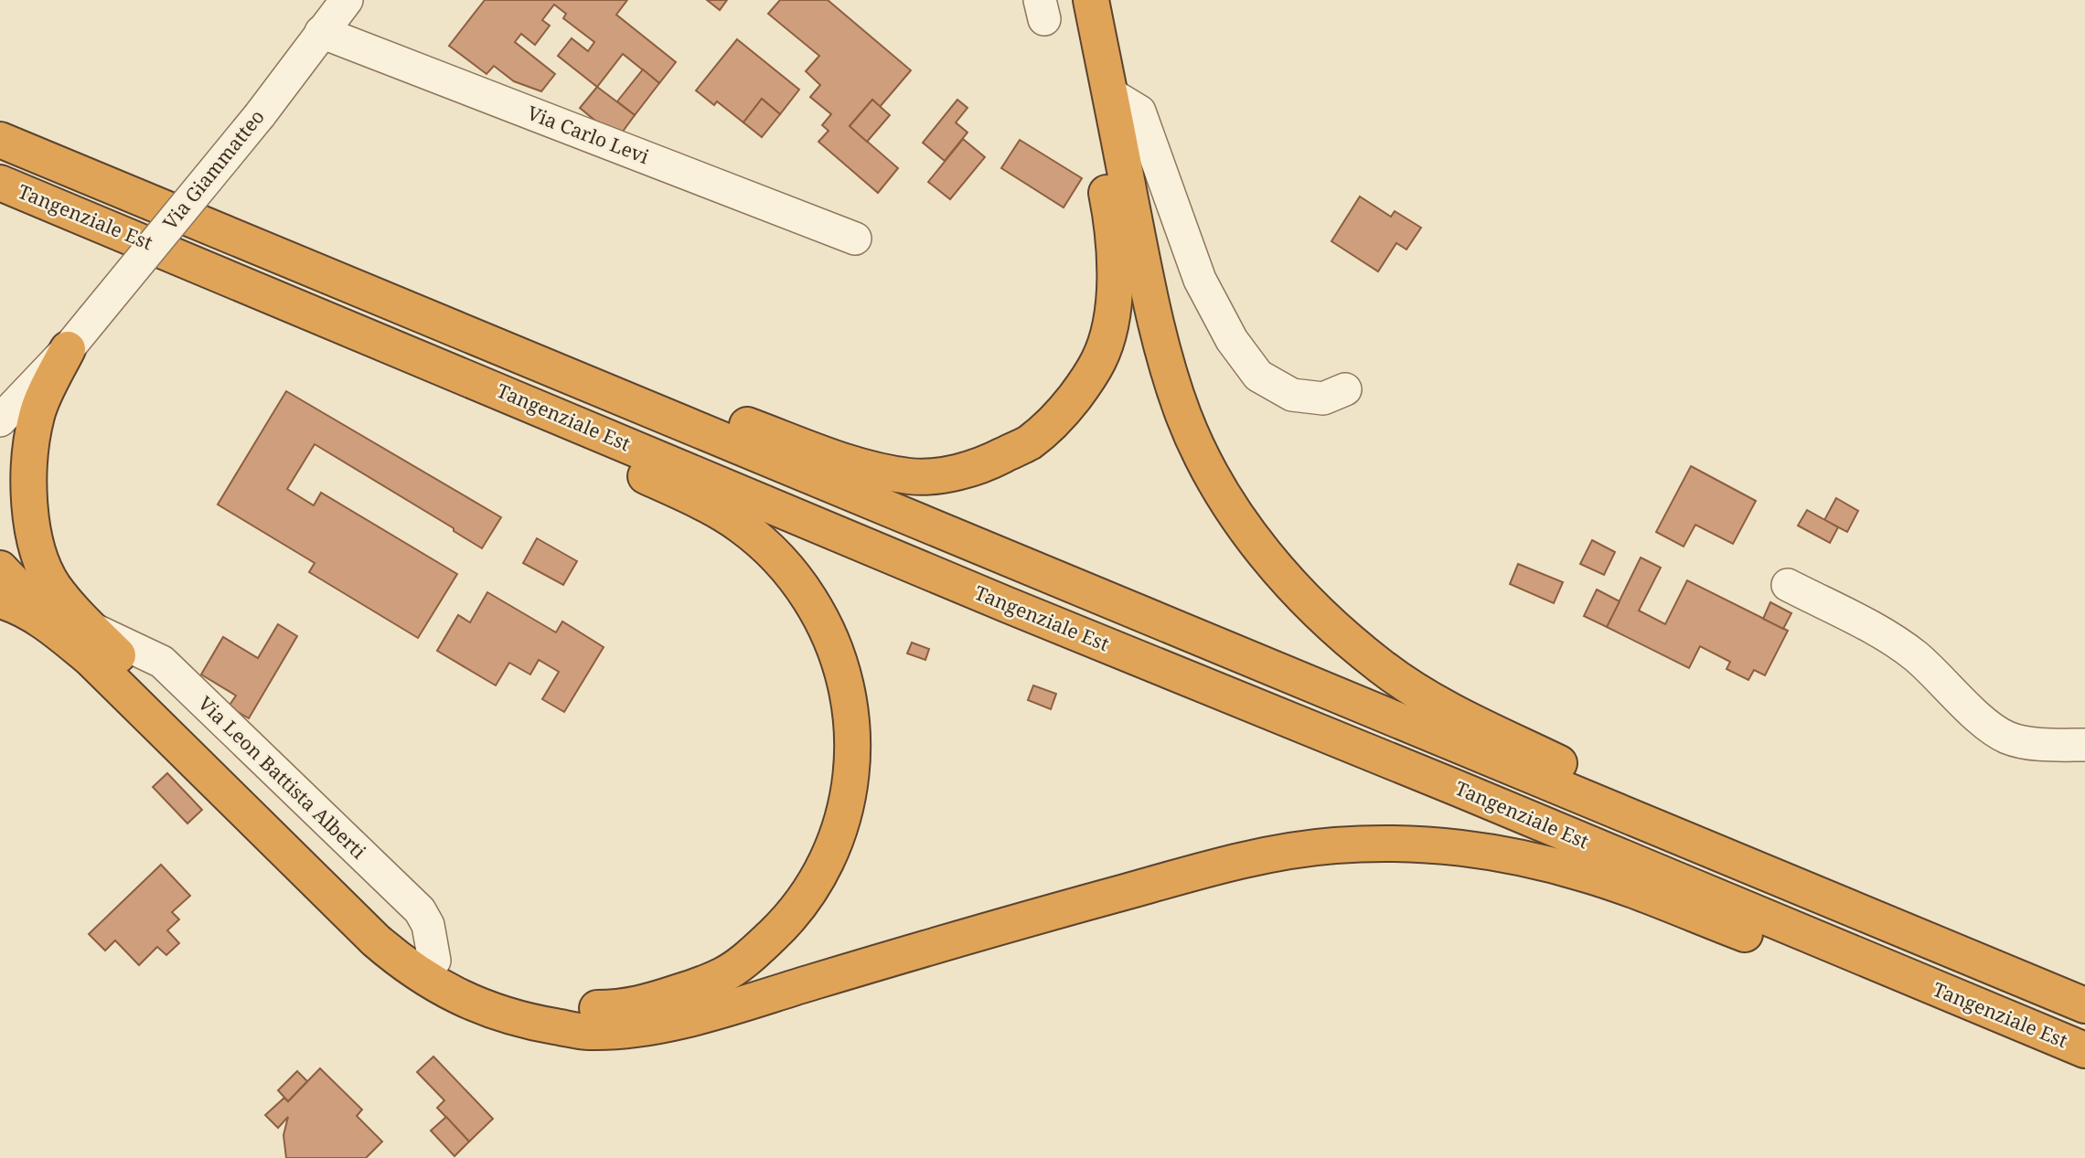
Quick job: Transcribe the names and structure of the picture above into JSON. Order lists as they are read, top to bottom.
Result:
{
  "streets": {
    "highway": ["Tangenziale Est"],
    "street": ["Via Carlo Levi", "Via Giammatteo"]
  },
  "crossings": [
    ["Via Carlo Levi", "Via Giammatteo"]
  ]
}
